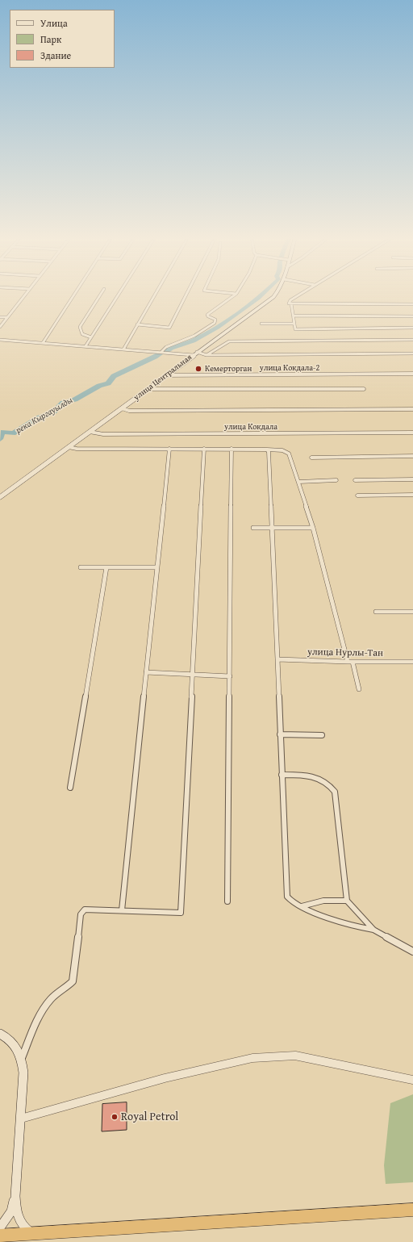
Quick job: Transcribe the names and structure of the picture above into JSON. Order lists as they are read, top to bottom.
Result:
{
  "streets": {
    "main road": ["улица Центральная"],
    "street": ["улица Кокдала-2", "улица Кокдала", "улица Нурлы-Тан"]
  },
  "crossings": [
    ["улица Кокдала-2", "улица Центральная"],
    ["улица Центральная", "улица Кокдала"]
  ],
  "water": ["река Кыргауылды"],
  "places": ["Кемерторган", "Royal Petrol"],
  "legend": ["Улица", "Парк", "Здание"]
}
